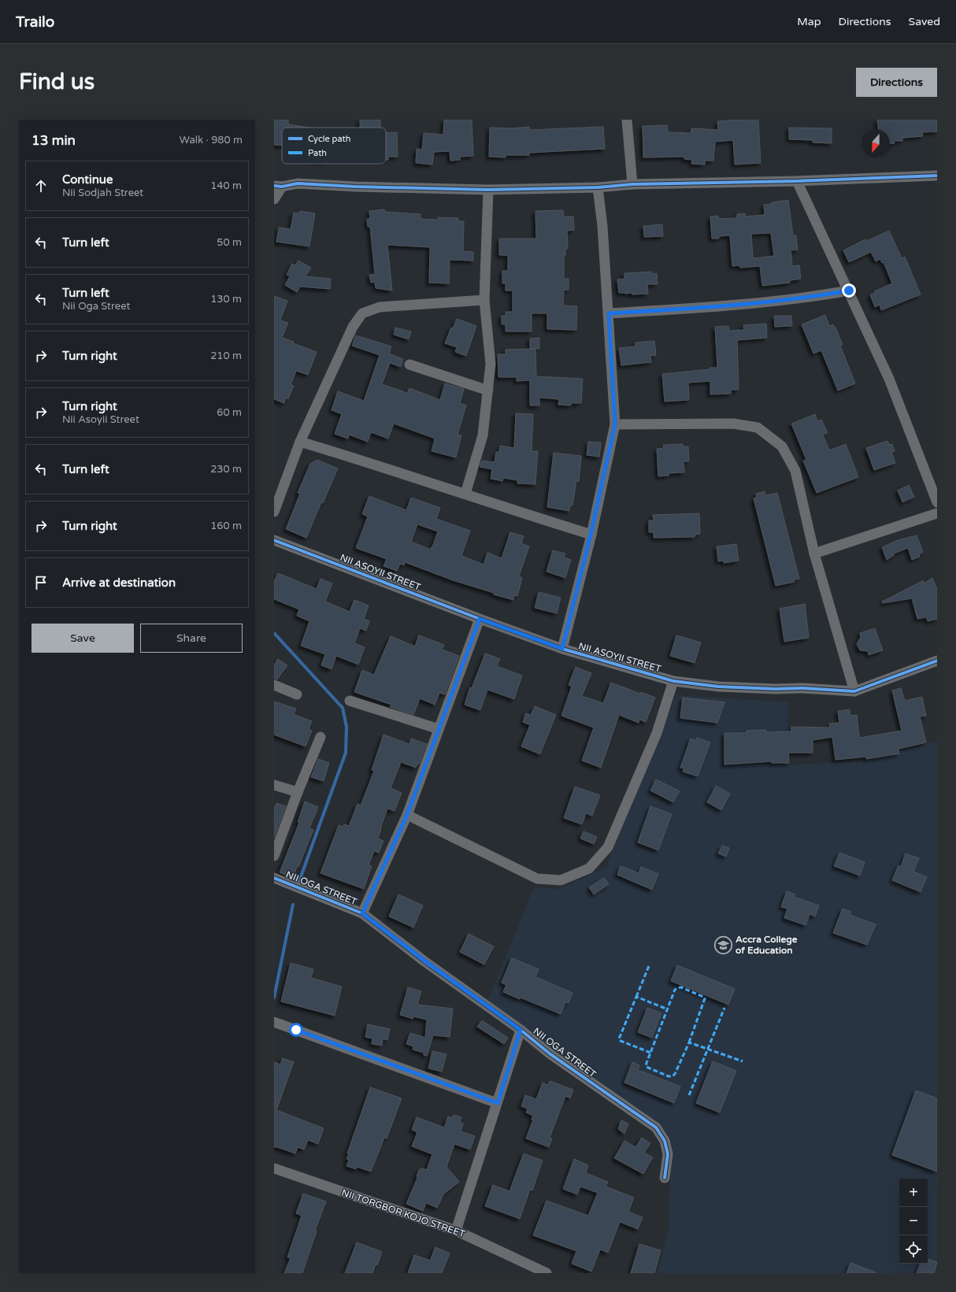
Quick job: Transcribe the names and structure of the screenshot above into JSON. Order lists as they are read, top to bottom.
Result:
{
  "streets": {
    "street": ["NII ASOYII STREET", "NII OGA STREET", "NII TORGBOR KOJO STREET"]
  },
  "places": {
    "school or university": ["Accra College of Education"]
  },
  "legend": ["Cycle path", "Path"],
  "north": "bottom",
  "page": {
    "header": "Trailo",
    "nav": ["Map", "Directions", "Saved"],
    "buttons": [
      "Directions",
      ["Save", "Share"]
    ],
    "title": "Find us",
    "heading": ["13 min", "Walk · 980 m"],
    "list": [
      ["Continue", "Nii Sodjah Street", "140 m"],
      ["Turn left", "50 m"],
      ["Turn left", "Nii Oga Street", "130 m"],
      ["Turn right", "210 m"],
      ["Turn right", "Nii Asoyii Street", "60 m"],
      ["Turn left", "230 m"],
      ["Turn right", "160 m"],
      "Arrive at destination"
    ],
    "map_buttons": ["+", "−"]
  }
}
